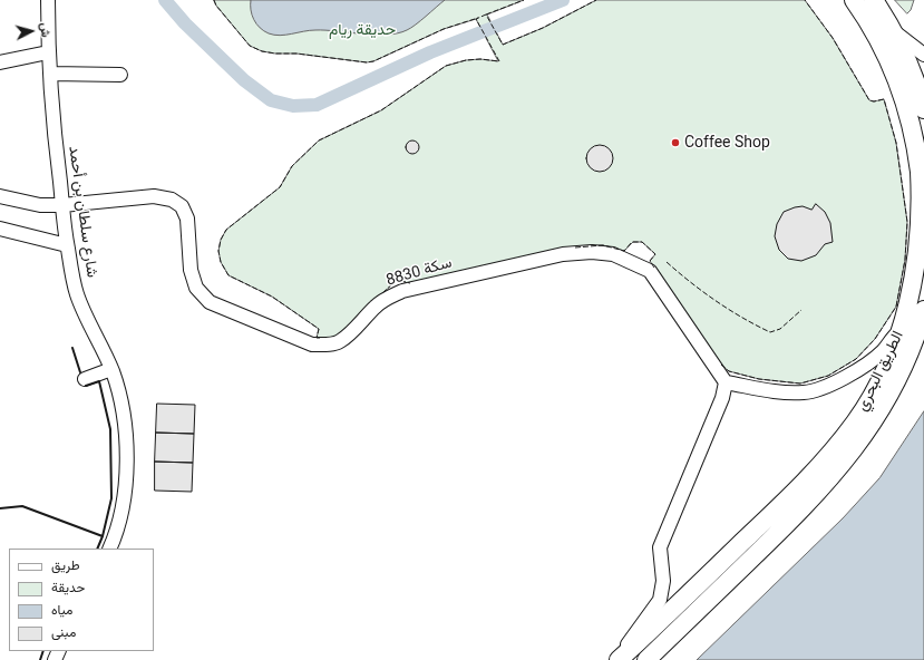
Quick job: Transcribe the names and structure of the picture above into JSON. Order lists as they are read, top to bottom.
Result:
{
  "streets": {
    "main road": ["الطريق البحري"],
    "street": ["شارع سلطان بن أحمد", "سكة 8830"]
  },
  "crossings": [
    ["شارع سلطان بن أحمد", "سكة 8830"]
  ],
  "parks": ["حديقة ريام"],
  "places": ["Coffee Shop"],
  "legend": [
    "طريق",
    "حديقة",
    "مياه",
    "مبنى"
  ],
  "north": "right"
}
